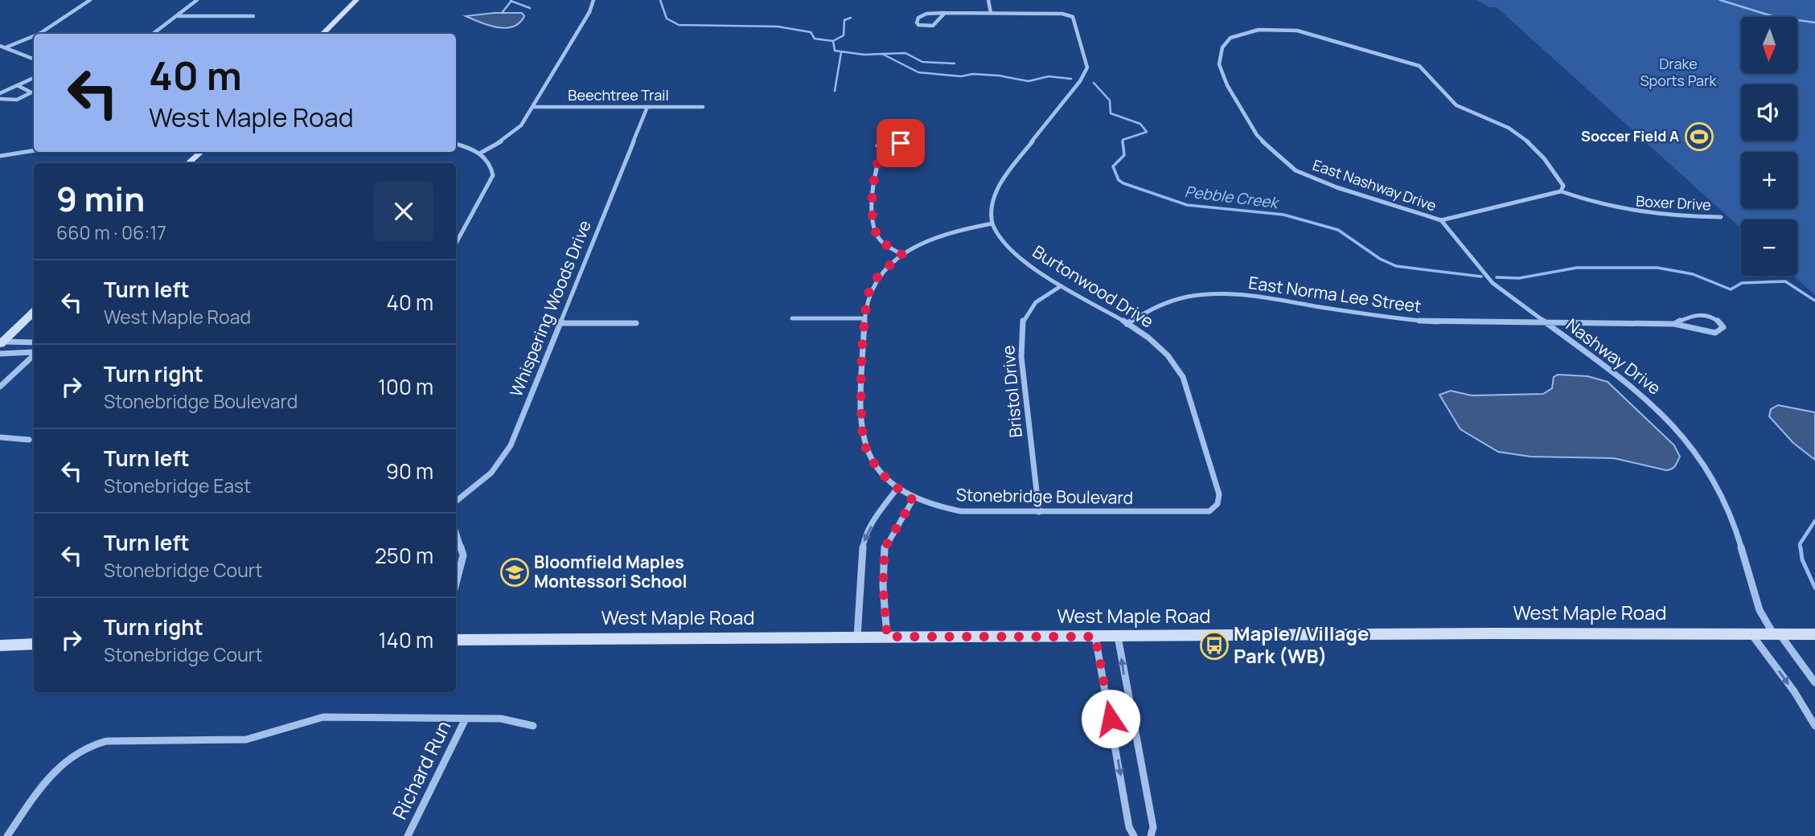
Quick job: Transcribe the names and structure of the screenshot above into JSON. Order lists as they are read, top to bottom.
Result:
{
  "streets": {
    "main road": ["West Maple Road"],
    "street": [
      "Beechtree Trail",
      "East Nashway Drive",
      "Boxer Drive",
      "Burtonwood Drive",
      "East Norma Lee Street",
      "Whispering Woods Drive",
      "Nashway Drive",
      "Bristol Drive",
      "Stonebridge Boulevard",
      "Richard Run"
    ]
  },
  "crossings": [
    ["Beechtree Trail", "Whispering Woods Drive"],
    ["East Nashway Drive", "Boxer Drive"],
    ["East Nashway Drive", "Nashway Drive"],
    ["Burtonwood Drive", "East Norma Lee Street"],
    ["Burtonwood Drive", "Bristol Drive"],
    ["Burtonwood Drive", "Stonebridge Boulevard"],
    ["East Norma Lee Street", "Nashway Drive"],
    ["Nashway Drive", "West Maple Road"],
    ["Bristol Drive", "Stonebridge Boulevard"]
  ],
  "water": ["Pebble Creek"],
  "parks": ["Drake Sports Park"],
  "places": {
    "sports": ["Soccer Field A"],
    "school or university": ["Bloomfield Maples Montessori School"],
    "bus stop": ["Maple / Village Park (WB)"]
  },
  "north": "bottom",
  "page": {
    "map_buttons": ["+", "−"],
    "turn": ["40 m", "West Maple Road"],
    "heading": ["9 min", "660 m · 06:17"],
    "list": [
      {
        "name": "Turn left",
        "note": "West Maple Road",
        "value": "40 m"
      },
      {
        "name": "Turn right",
        "note": "Stonebridge Boulevard",
        "value": "100 m"
      },
      {
        "name": "Turn left",
        "note": "Stonebridge East",
        "value": "90 m"
      },
      {
        "name": "Turn left",
        "note": "Stonebridge Court",
        "value": "250 m"
      },
      {
        "name": "Turn right",
        "note": "Stonebridge Court",
        "value": "140 m"
      }
    ]
  }
}
